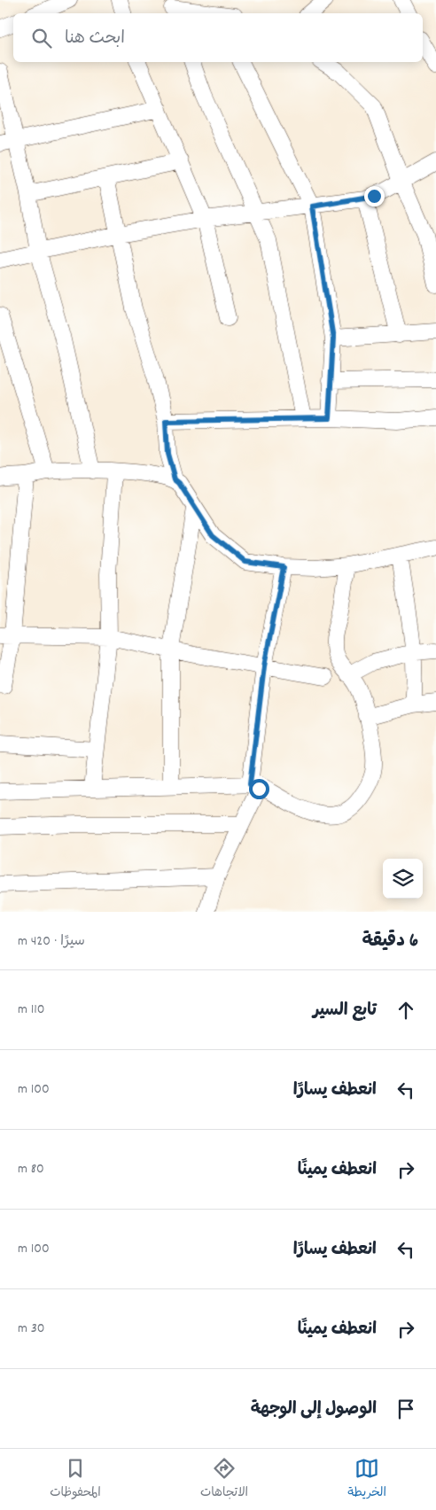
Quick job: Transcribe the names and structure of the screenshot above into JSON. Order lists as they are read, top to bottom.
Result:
{
  "page": {
    "search": "ابحث هنا",
    "heading": ["6 دقيقة", "سيرًا · 420 m"],
    "list": [
      ["تابع السير", "110 m"],
      ["انعطف يسارًا", "100 m"],
      ["انعطف يمينًا", "80 m"],
      ["انعطف يسارًا", "100 m"],
      ["انعطف يمينًا", "30 m"],
      "الوصول إلى الوجهة"
    ],
    "nav": ["الخريطة", "الاتجاهات", "المحفوظات"]
  }
}
